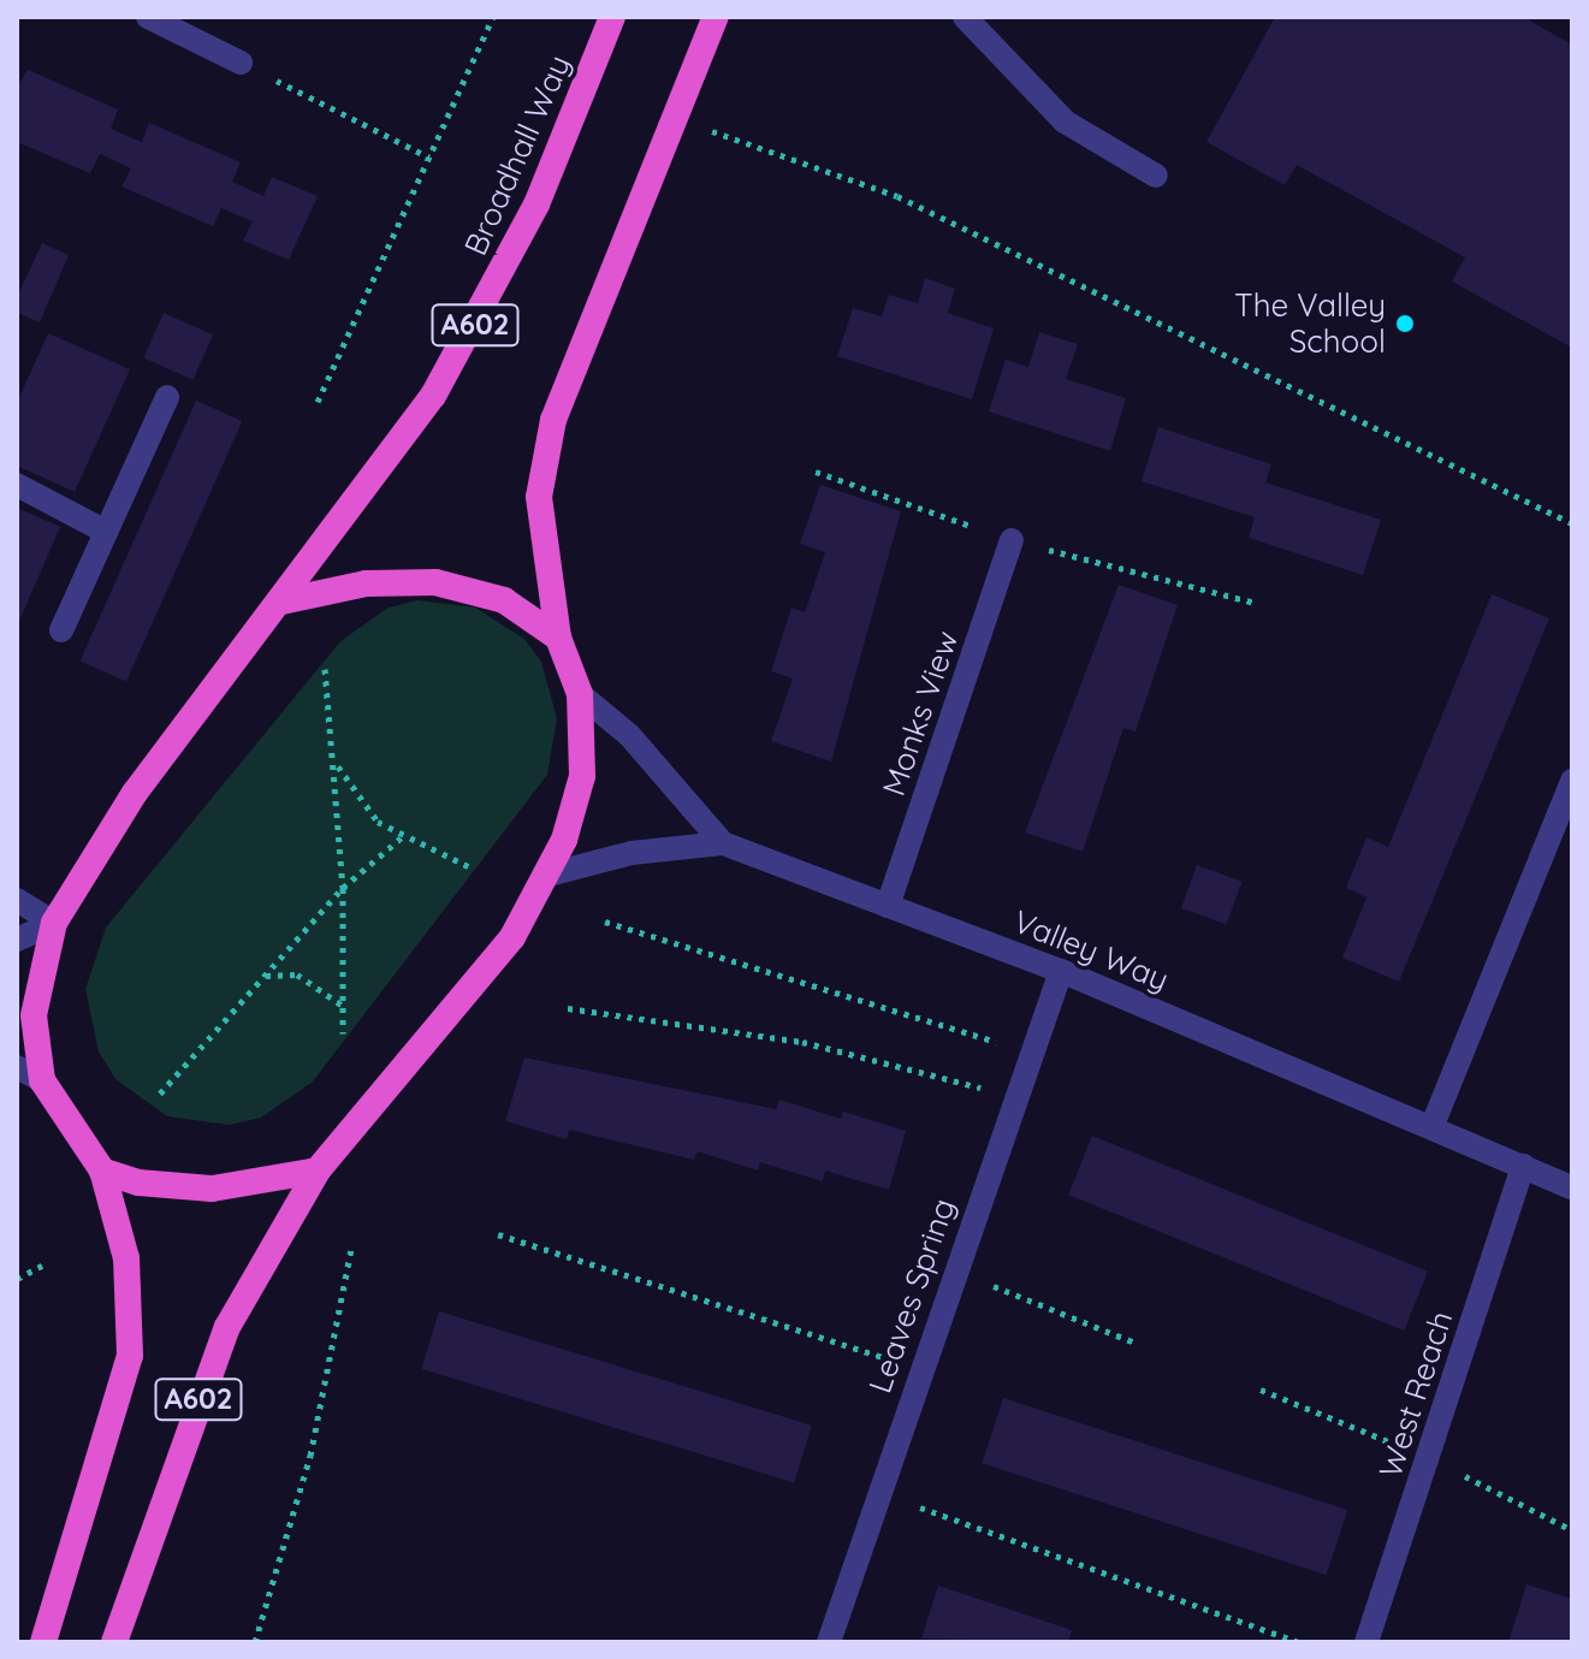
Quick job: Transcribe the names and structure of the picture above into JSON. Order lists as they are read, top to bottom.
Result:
{
  "streets": {
    "highway": ["Broadhall Way", "A602"],
    "street": [
      "Monks View",
      "Valley Way",
      "Leaves Spring",
      "West Reach"
    ]
  },
  "crossings": [
    ["Monks View", "Valley Way"],
    ["Valley Way", "Leaves Spring"],
    ["Valley Way", "West Reach"]
  ],
  "places": ["The Valley School"]
}
